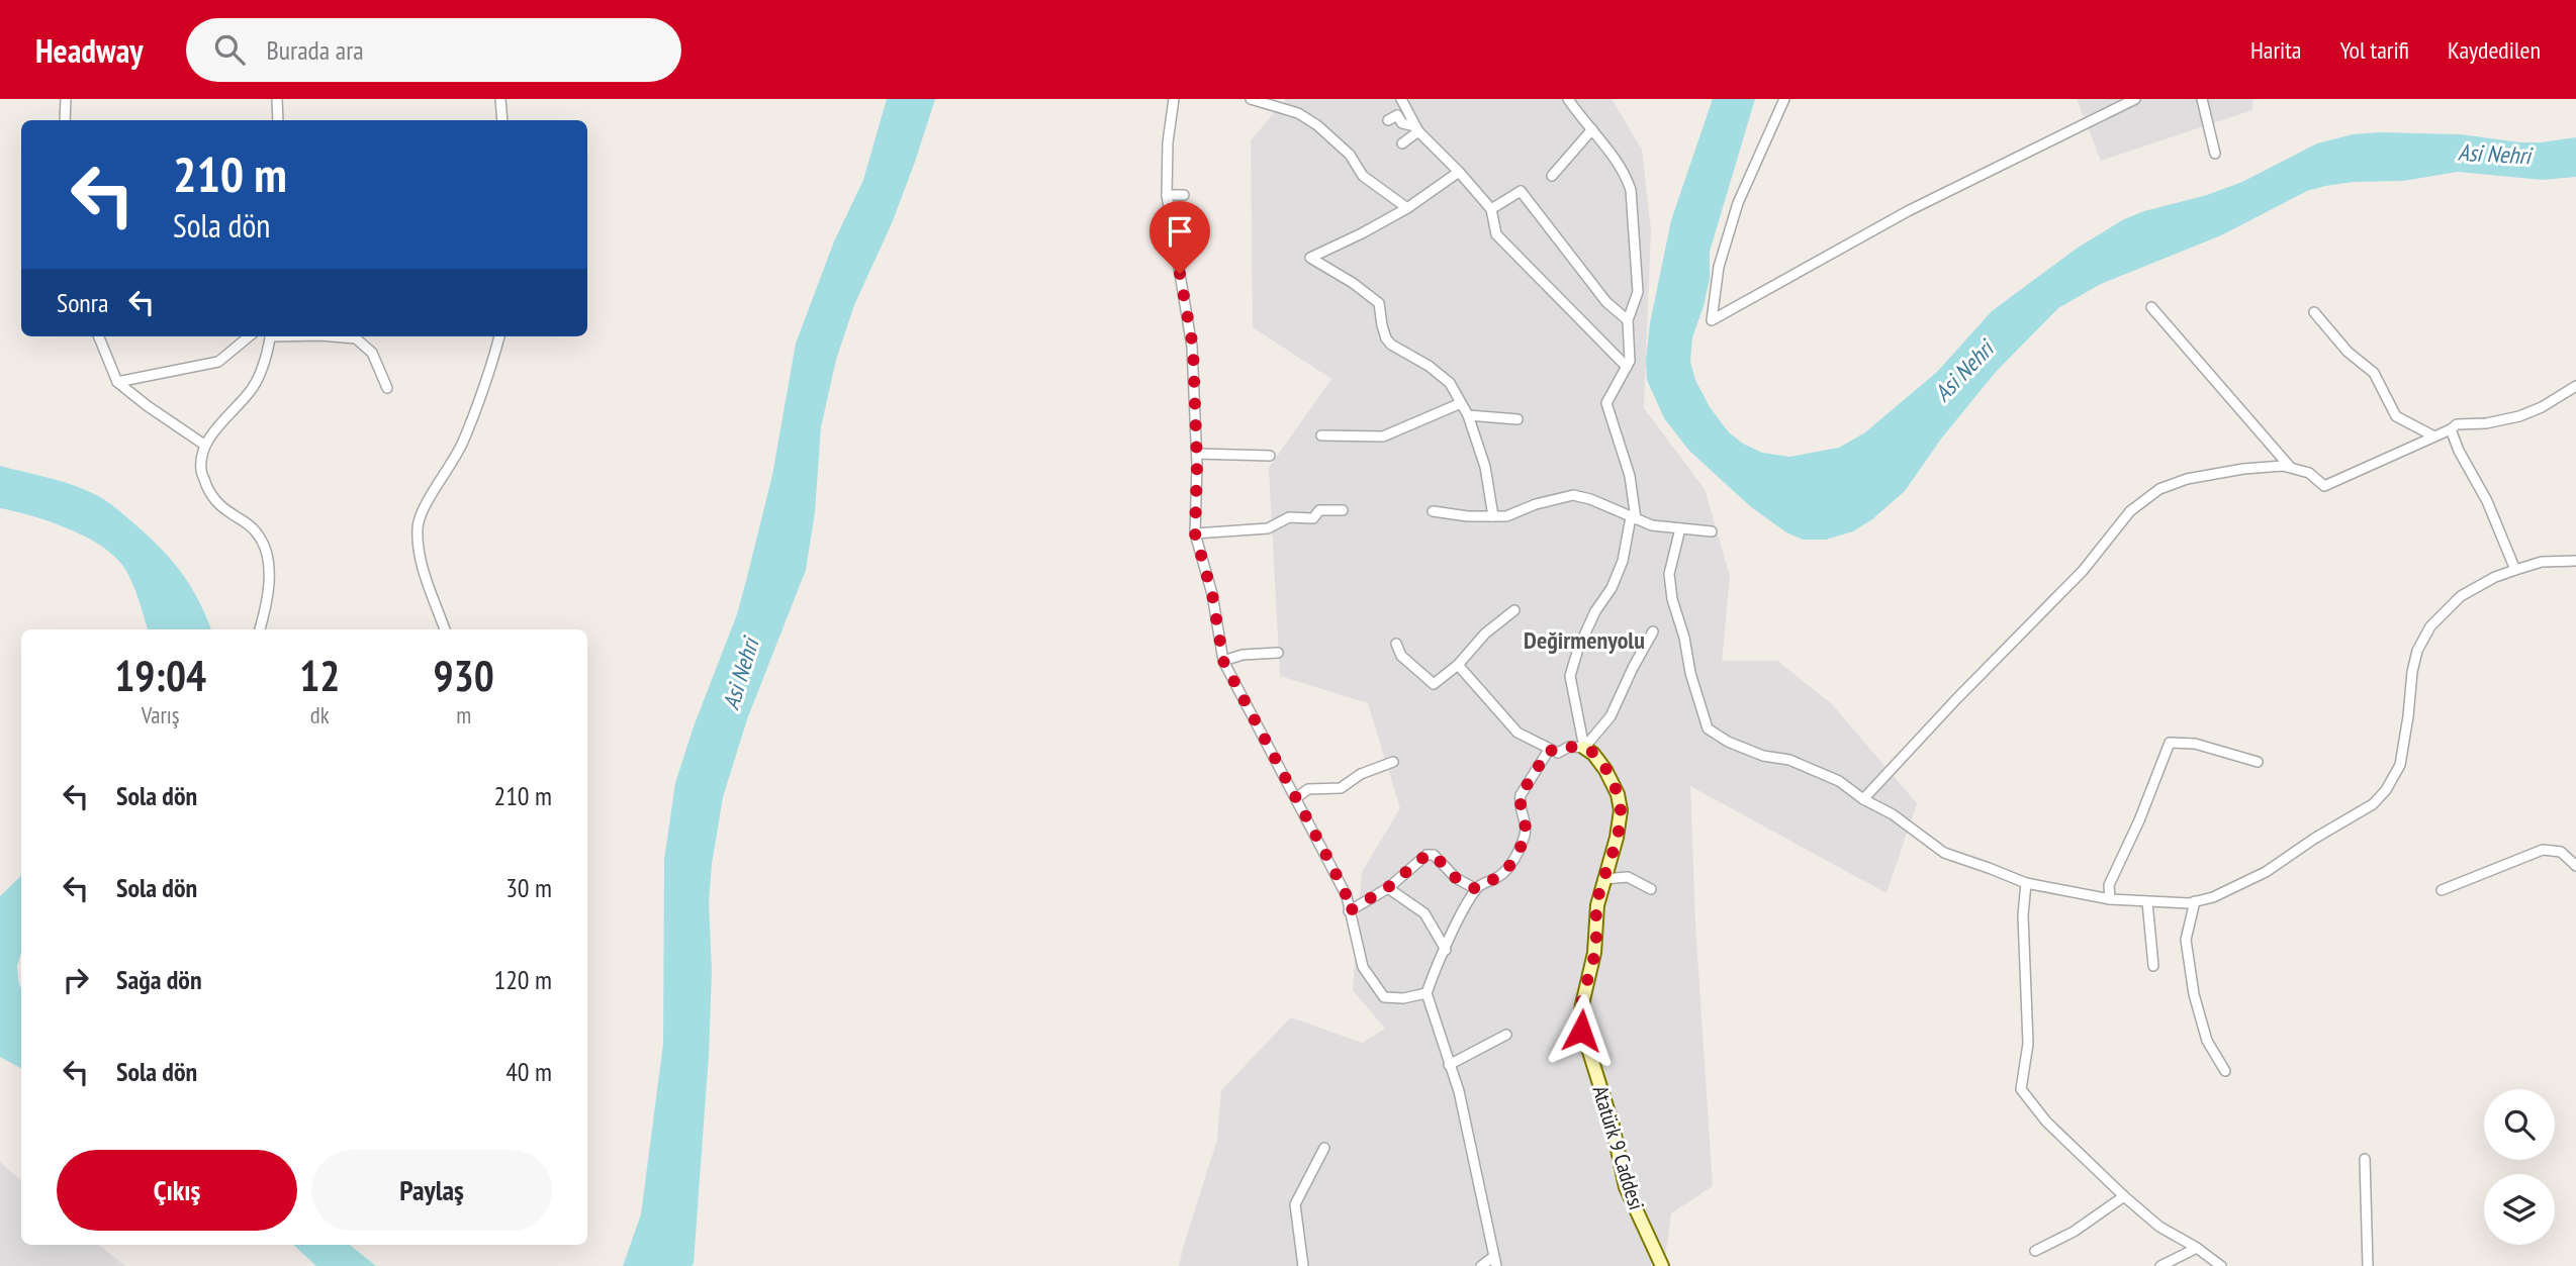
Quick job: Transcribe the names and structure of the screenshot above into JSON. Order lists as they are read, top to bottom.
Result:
{
  "streets": {
    "street": ["Atatürk 9 Caddesi"]
  },
  "districts": ["Değirmenyolu"],
  "water": ["Asi Nehri"],
  "page": {
    "header": "Headway",
    "search": "Burada ara",
    "nav": ["Harita", "Yol tarifi", "Kaydedilen"],
    "turn": ["210 m", "Sola dön"],
    "then": "Sonra",
    "eta": [
      "19:04",
      "Varış",
      "12",
      "dk",
      "930",
      "m"
    ],
    "list": [
      {
        "name": "Sola dön",
        "value": "210 m"
      },
      {
        "name": "Sola dön",
        "value": "30 m"
      },
      {
        "name": "Sağa dön",
        "value": "120 m"
      },
      {
        "name": "Sola dön",
        "value": "40 m"
      }
    ],
    "buttons": ["Çıkış", "Paylaş"]
  }
}
